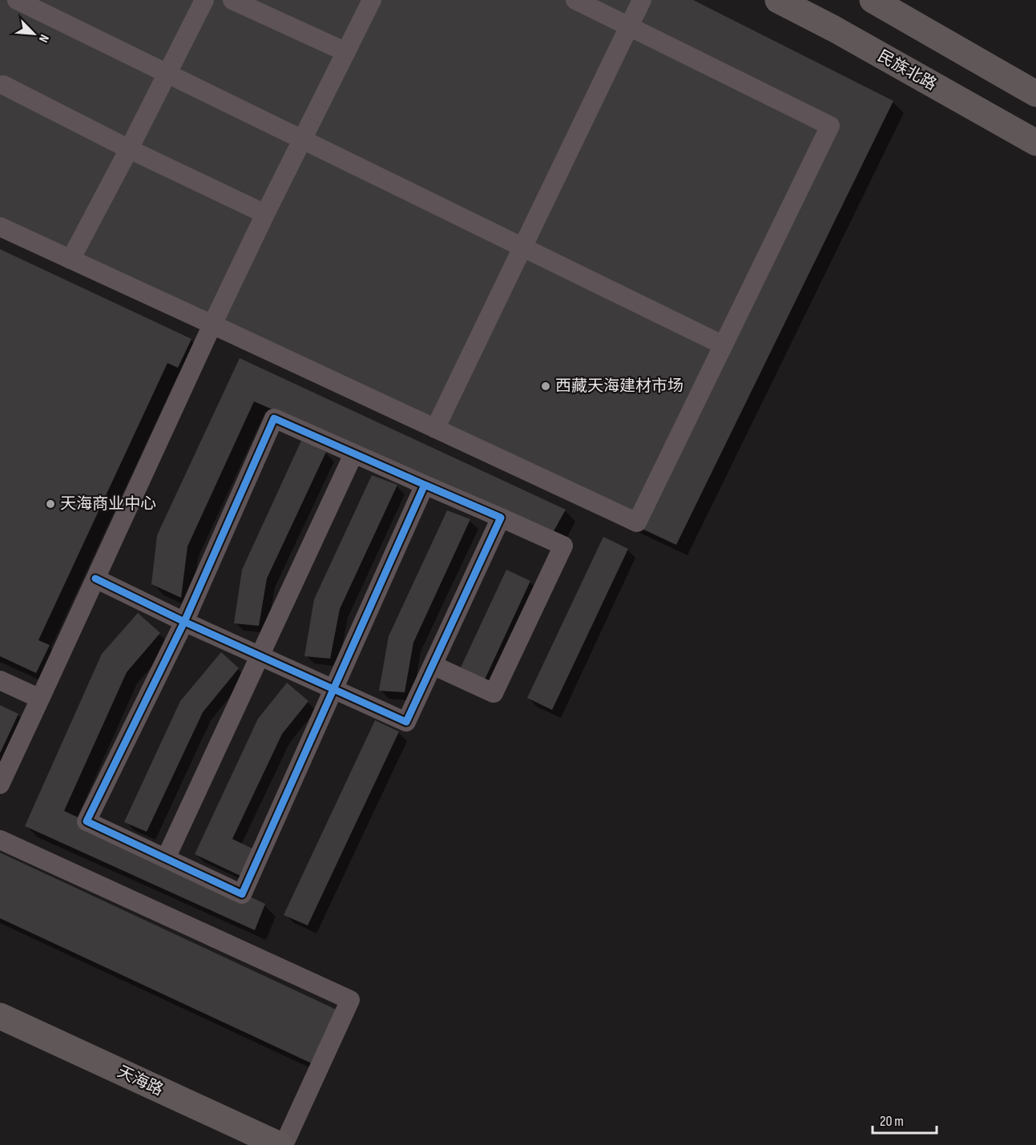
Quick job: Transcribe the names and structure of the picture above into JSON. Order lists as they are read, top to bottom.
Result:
{
  "streets": {
    "main road": ["民族北路", "天海路"]
  },
  "places": ["西藏天海建材市场", "天海商业中心"],
  "scale_bar": "20 m",
  "north": "bottom right"
}
